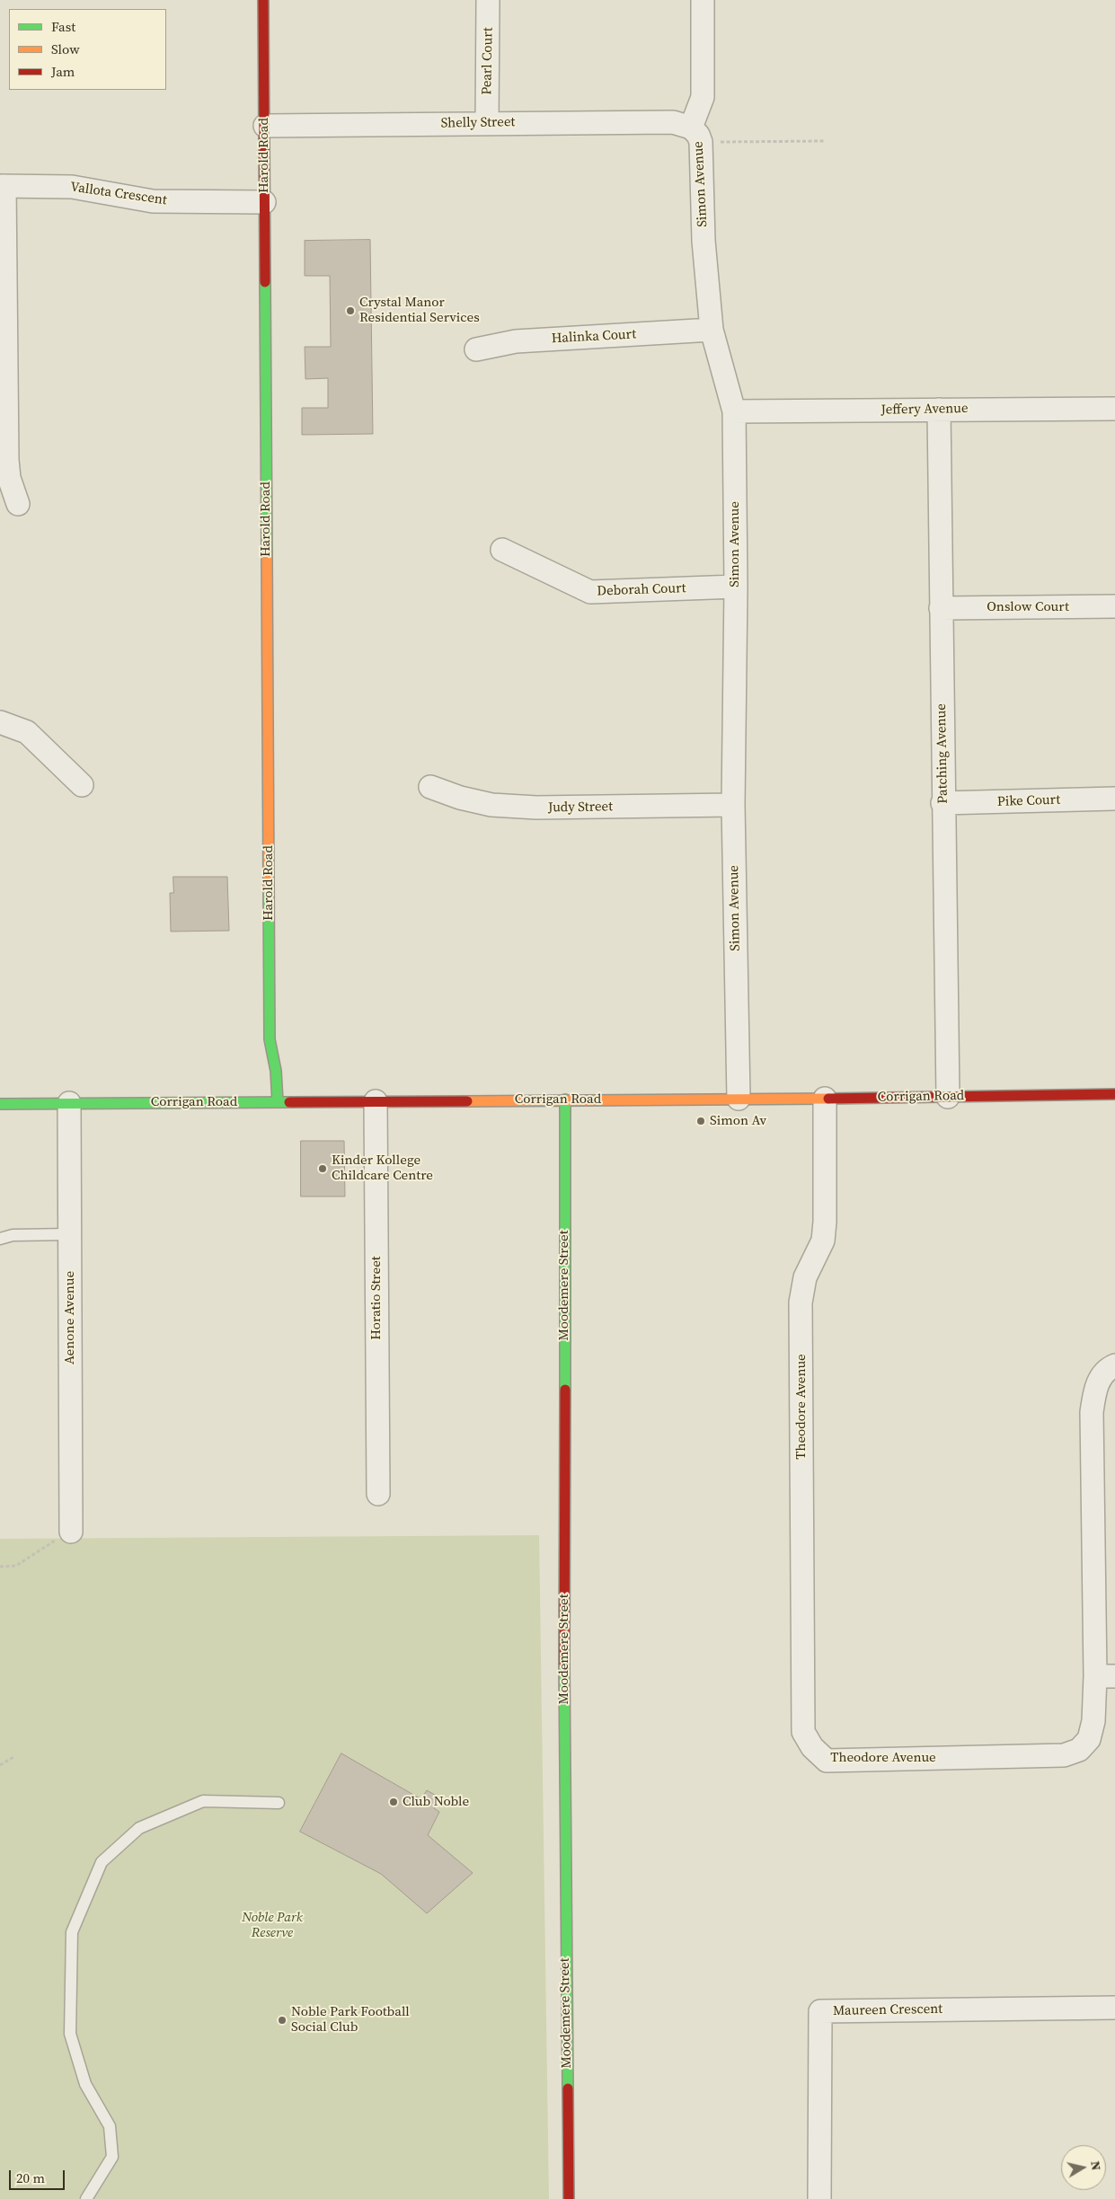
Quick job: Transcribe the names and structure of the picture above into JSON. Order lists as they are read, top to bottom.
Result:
{
  "streets": {
    "street": [
      "Pearl Court",
      "Shelly Street",
      "Harold Road",
      "Simon Avenue",
      "Vallota Crescent",
      "Halinka Court",
      "Jeffery Avenue",
      "Deborah Court",
      "Onslow Court",
      "Patching Avenue",
      "Pike Court",
      "Judy Street",
      "Corrigan Road",
      "Moodemere Street",
      "Horatio Street",
      "Aenone Avenue",
      "Theodore Avenue",
      "Maureen Crescent"
    ]
  },
  "crossings": [
    ["Pearl Court", "Shelly Street"],
    ["Shelly Street", "Harold Road"],
    ["Shelly Street", "Simon Avenue"],
    ["Harold Road", "Vallota Crescent"],
    ["Harold Road", "Corrigan Road"],
    ["Simon Avenue", "Halinka Court"],
    ["Simon Avenue", "Jeffery Avenue"],
    ["Simon Avenue", "Deborah Court"],
    ["Simon Avenue", "Judy Street"],
    ["Simon Avenue", "Corrigan Road"],
    ["Jeffery Avenue", "Patching Avenue"],
    ["Onslow Court", "Patching Avenue"],
    ["Patching Avenue", "Pike Court"],
    ["Patching Avenue", "Corrigan Road"],
    ["Corrigan Road", "Moodemere Street"],
    ["Corrigan Road", "Horatio Street"],
    ["Corrigan Road", "Aenone Avenue"],
    ["Corrigan Road", "Theodore Avenue"]
  ],
  "parks": ["Noble Park Reserve"],
  "places": [
    "Crystal Manor Residential Services",
    "Simon Av",
    "Kinder Kollege Childcare Centre",
    "Club Noble",
    "Noble Park Football Social Club"
  ],
  "legend": ["Fast", "Slow", "Jam"],
  "scale_bar": "20 m",
  "north": "right"
}
